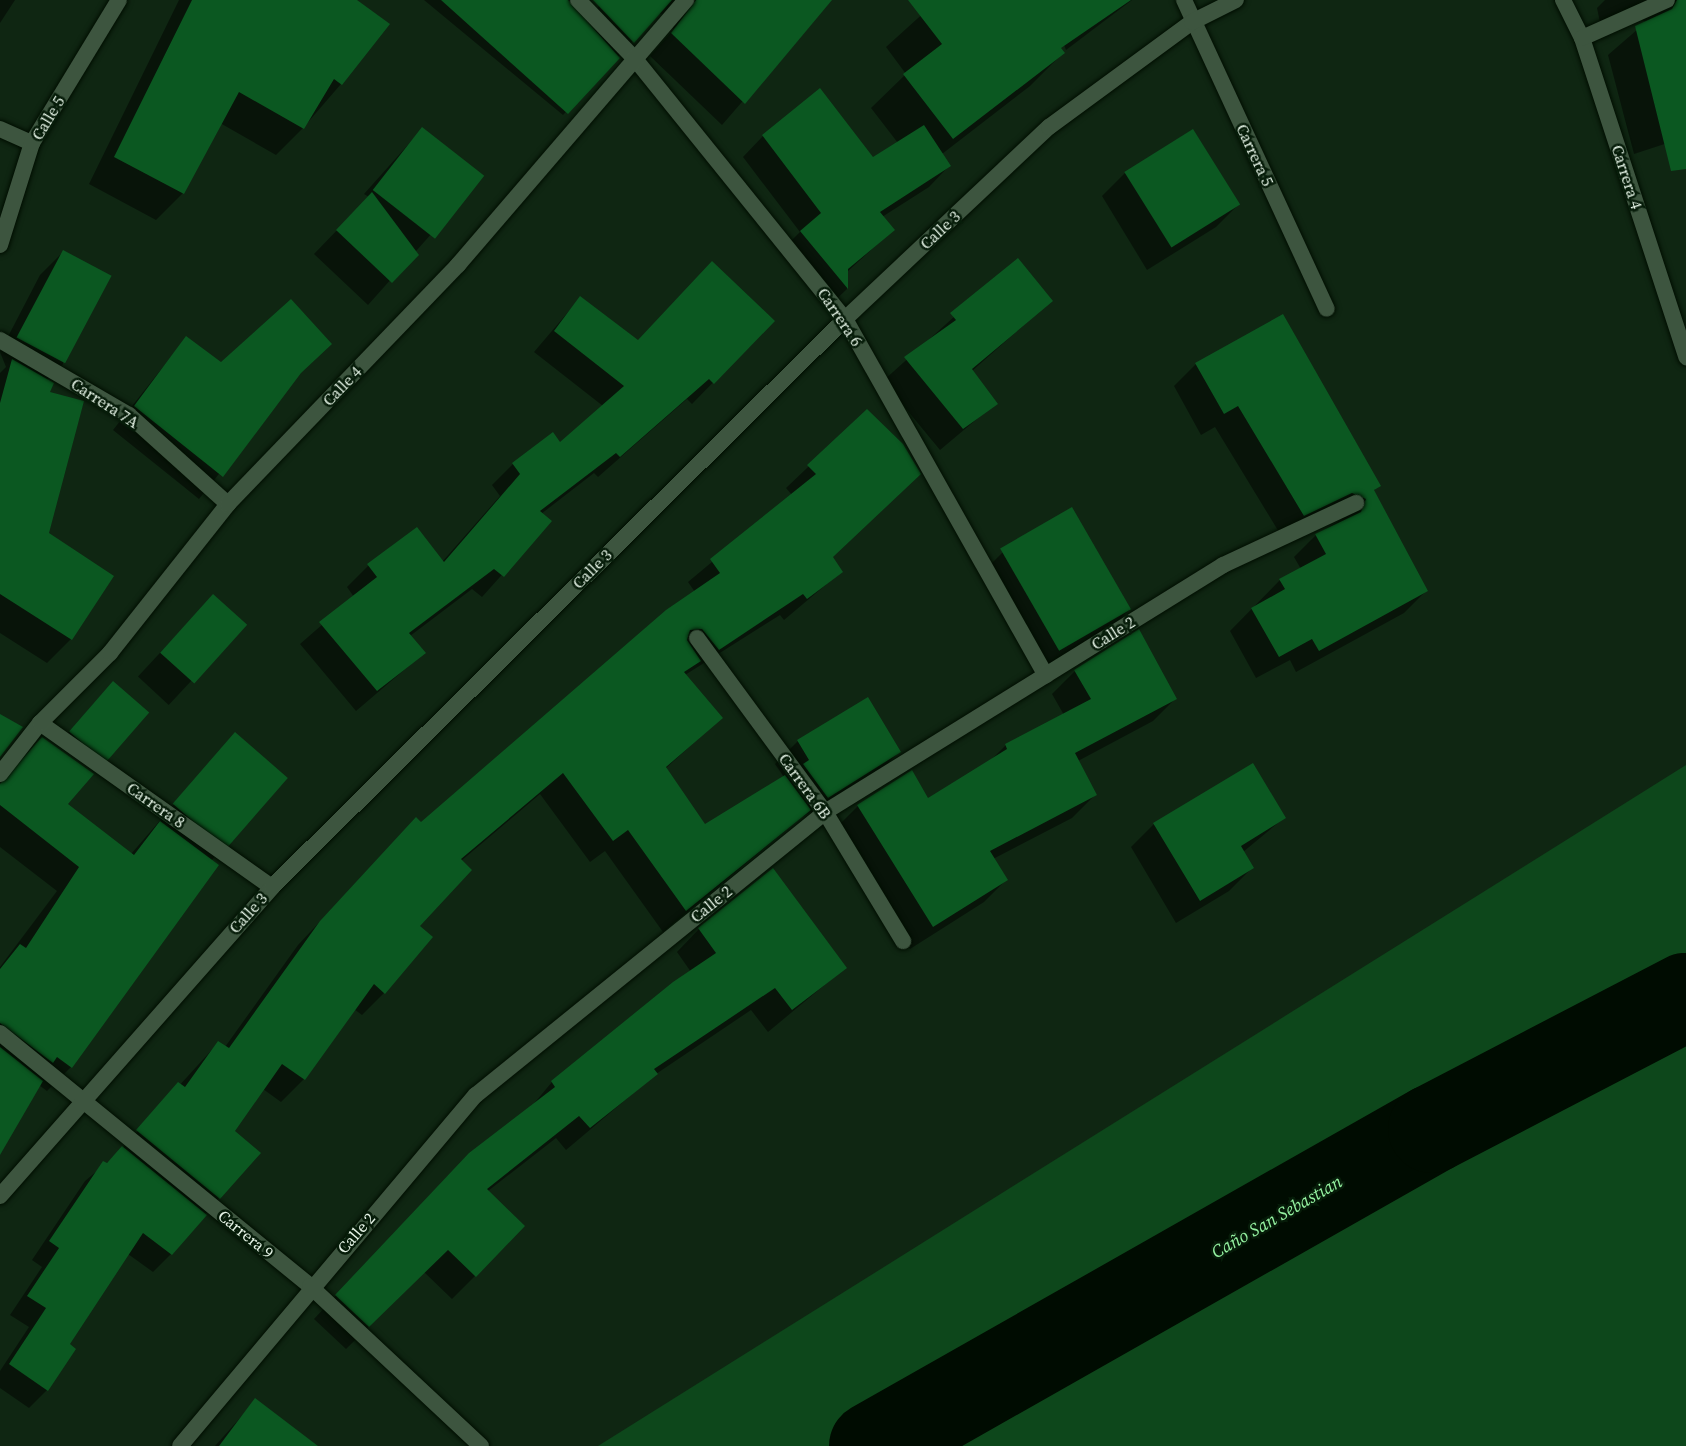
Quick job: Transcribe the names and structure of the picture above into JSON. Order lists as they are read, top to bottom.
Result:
{
  "streets": {
    "street": [
      "Calle 5",
      "Carrera 5",
      "Carrera 4",
      "Calle 3",
      "Carrera 6",
      "Calle 4",
      "Carrera 7A",
      "Calle 2",
      "Carrera 6B",
      "Carrera 8",
      "Carrera 9"
    ]
  },
  "crossings": [
    ["Carrera 5", "Calle 3"],
    ["Calle 3", "Carrera 6"],
    ["Calle 3", "Carrera 8"],
    ["Calle 3", "Carrera 9"],
    ["Carrera 6", "Calle 4"],
    ["Carrera 6", "Calle 2"],
    ["Calle 4", "Carrera 7A"],
    ["Calle 4", "Carrera 8"],
    ["Calle 2", "Carrera 6B"],
    ["Calle 2", "Carrera 9"]
  ],
  "water": ["Caño San Sebastian"]
}
